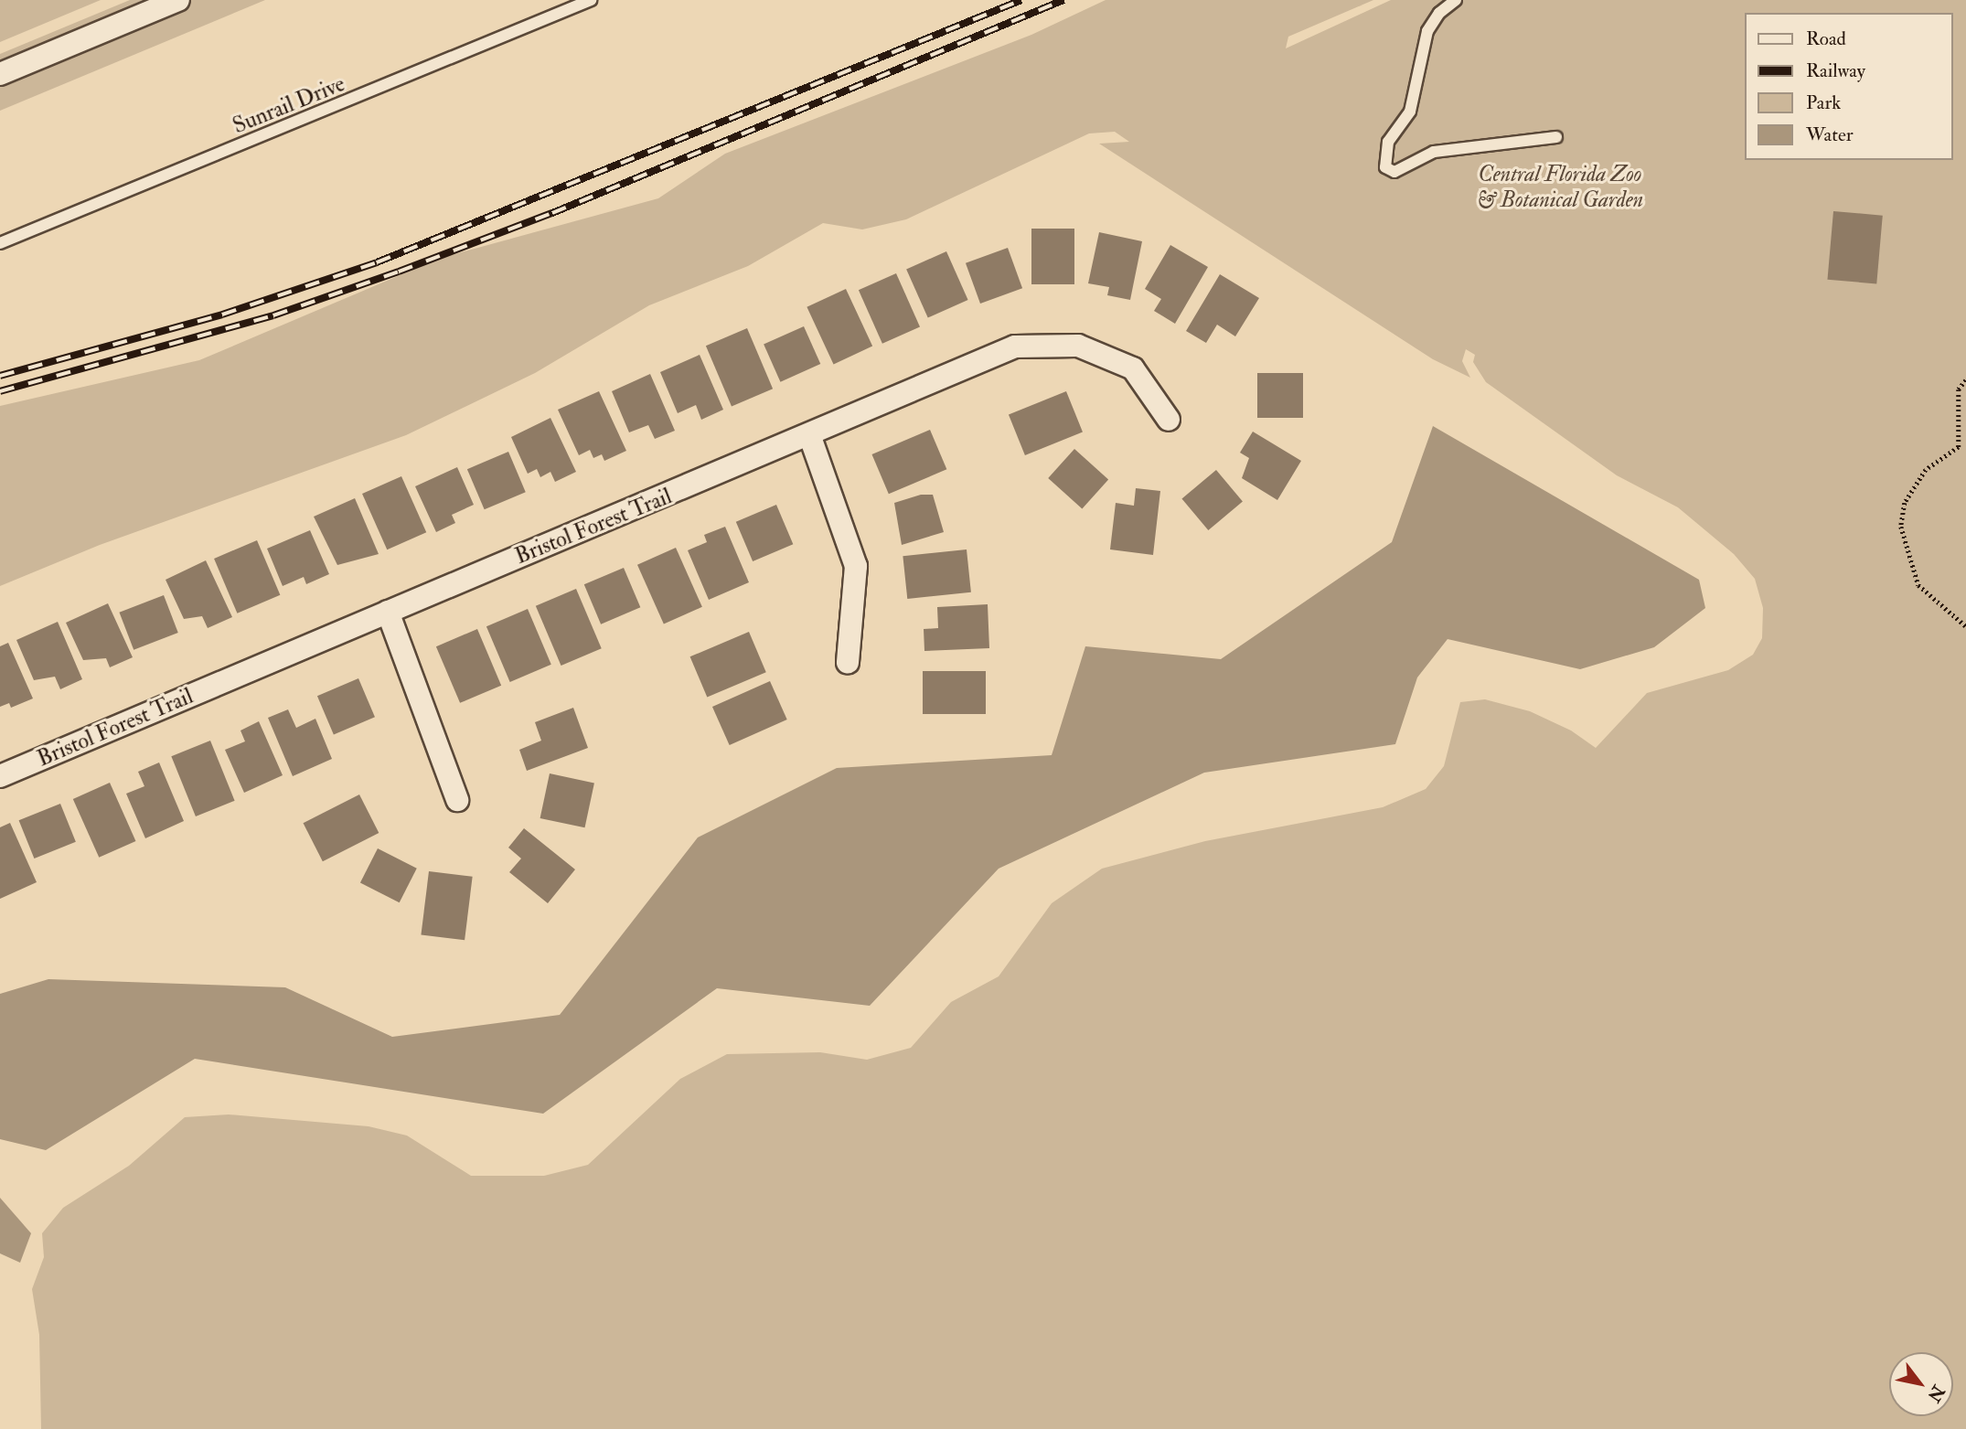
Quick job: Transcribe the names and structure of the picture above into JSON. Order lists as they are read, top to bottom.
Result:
{
  "streets": {
    "street": ["Bristol Forest Trail"],
    "lane": ["Sunrail Drive"]
  },
  "parks": ["Central Florida Zoo & Botanical Garden"],
  "legend": [
    "Road",
    "Railway",
    "Park",
    "Water"
  ],
  "north": "bottom right"
}
